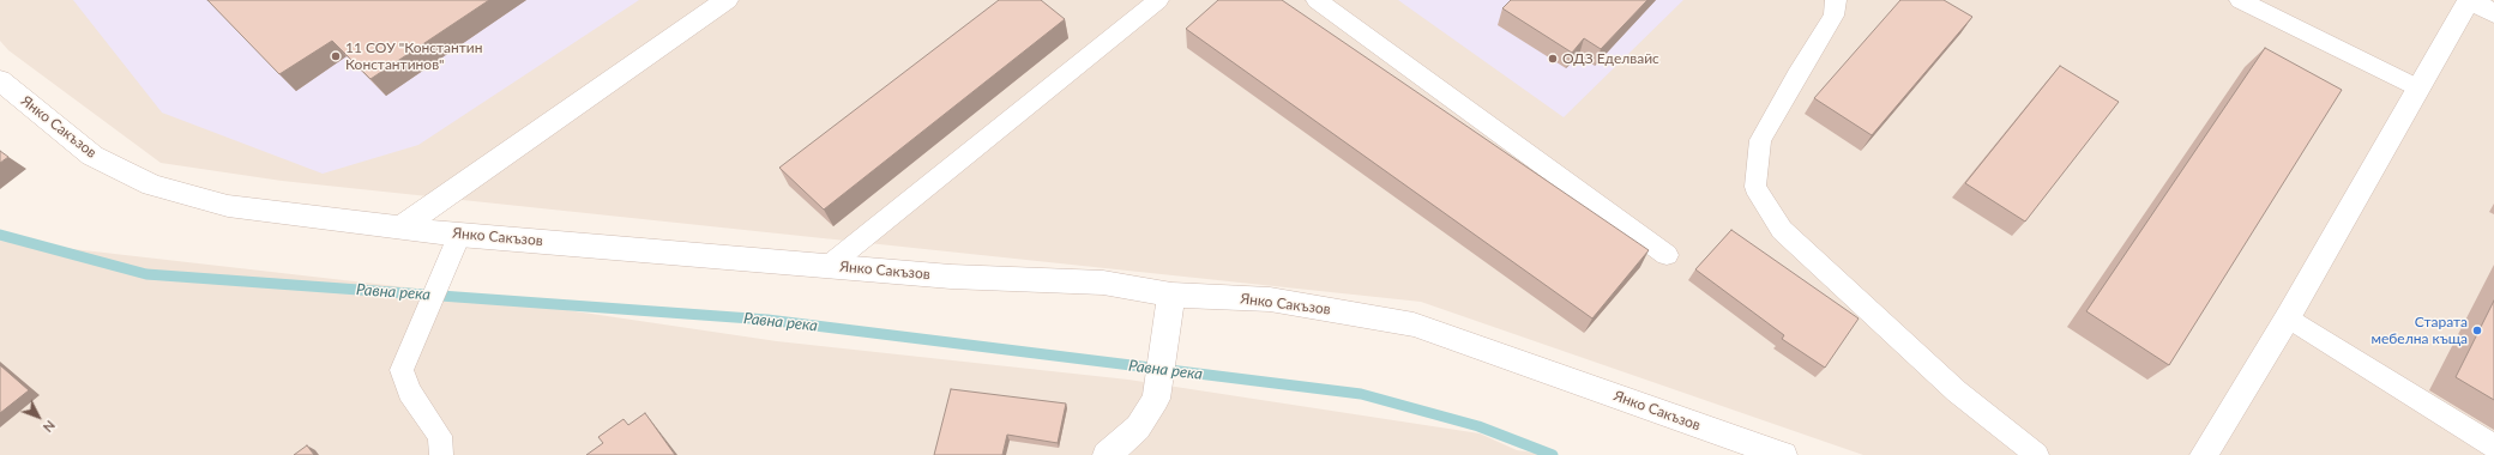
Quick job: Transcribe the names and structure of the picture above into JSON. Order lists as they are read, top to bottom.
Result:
{
  "streets": {
    "street": ["Янко Сакъзов"]
  },
  "water": ["Равна река"],
  "places": ["11 СОУ \"Константин Константинов\"", "ОДЗ Еделвайс", "Старата мебелна къща"],
  "north": "bottom right"
}
